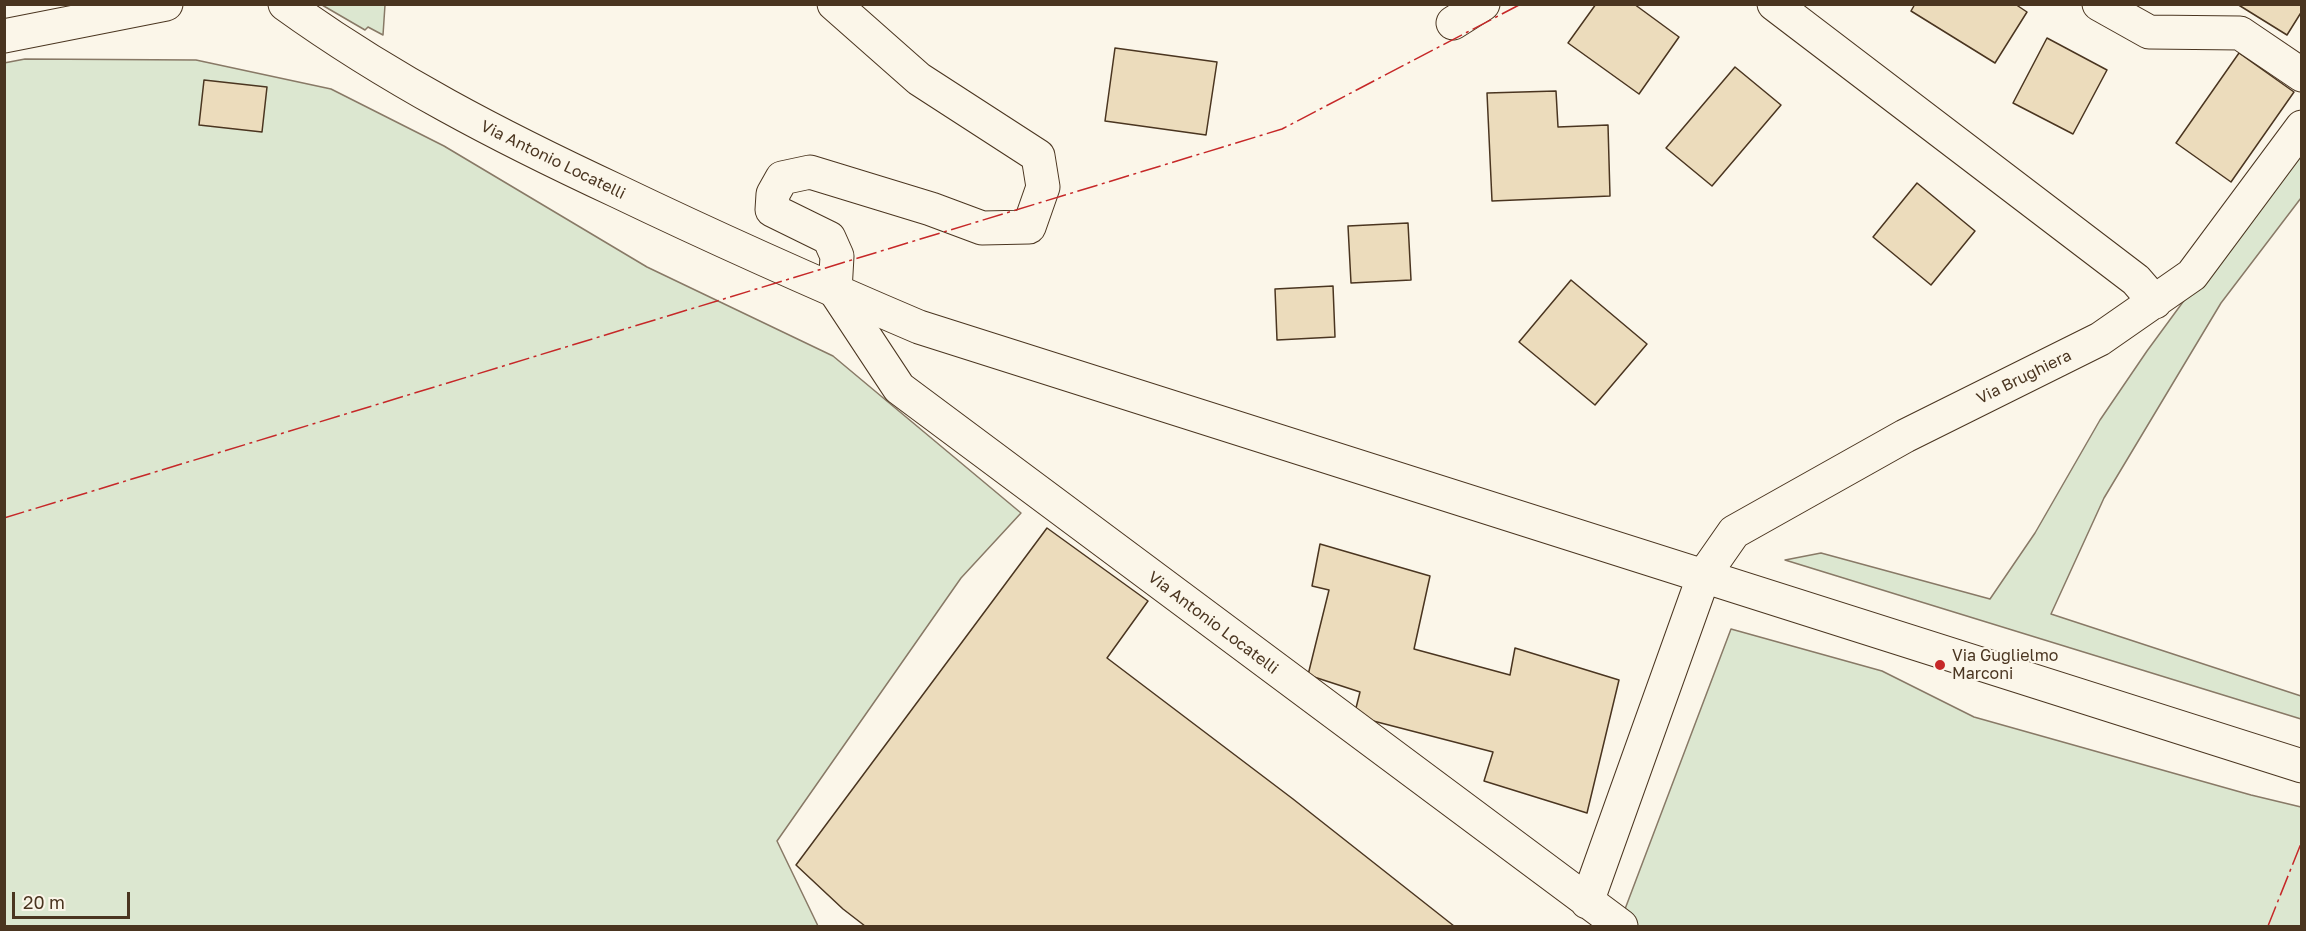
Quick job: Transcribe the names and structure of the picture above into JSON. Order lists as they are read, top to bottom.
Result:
{
  "streets": {
    "street": ["Via Antonio Locatelli", "Via Brughiera"]
  },
  "crossings": [
    ["Via Antonio Locatelli", "Via Brughiera"]
  ],
  "places": ["Via Guglielmo Marconi"],
  "scale_bar": "20 m"
}
